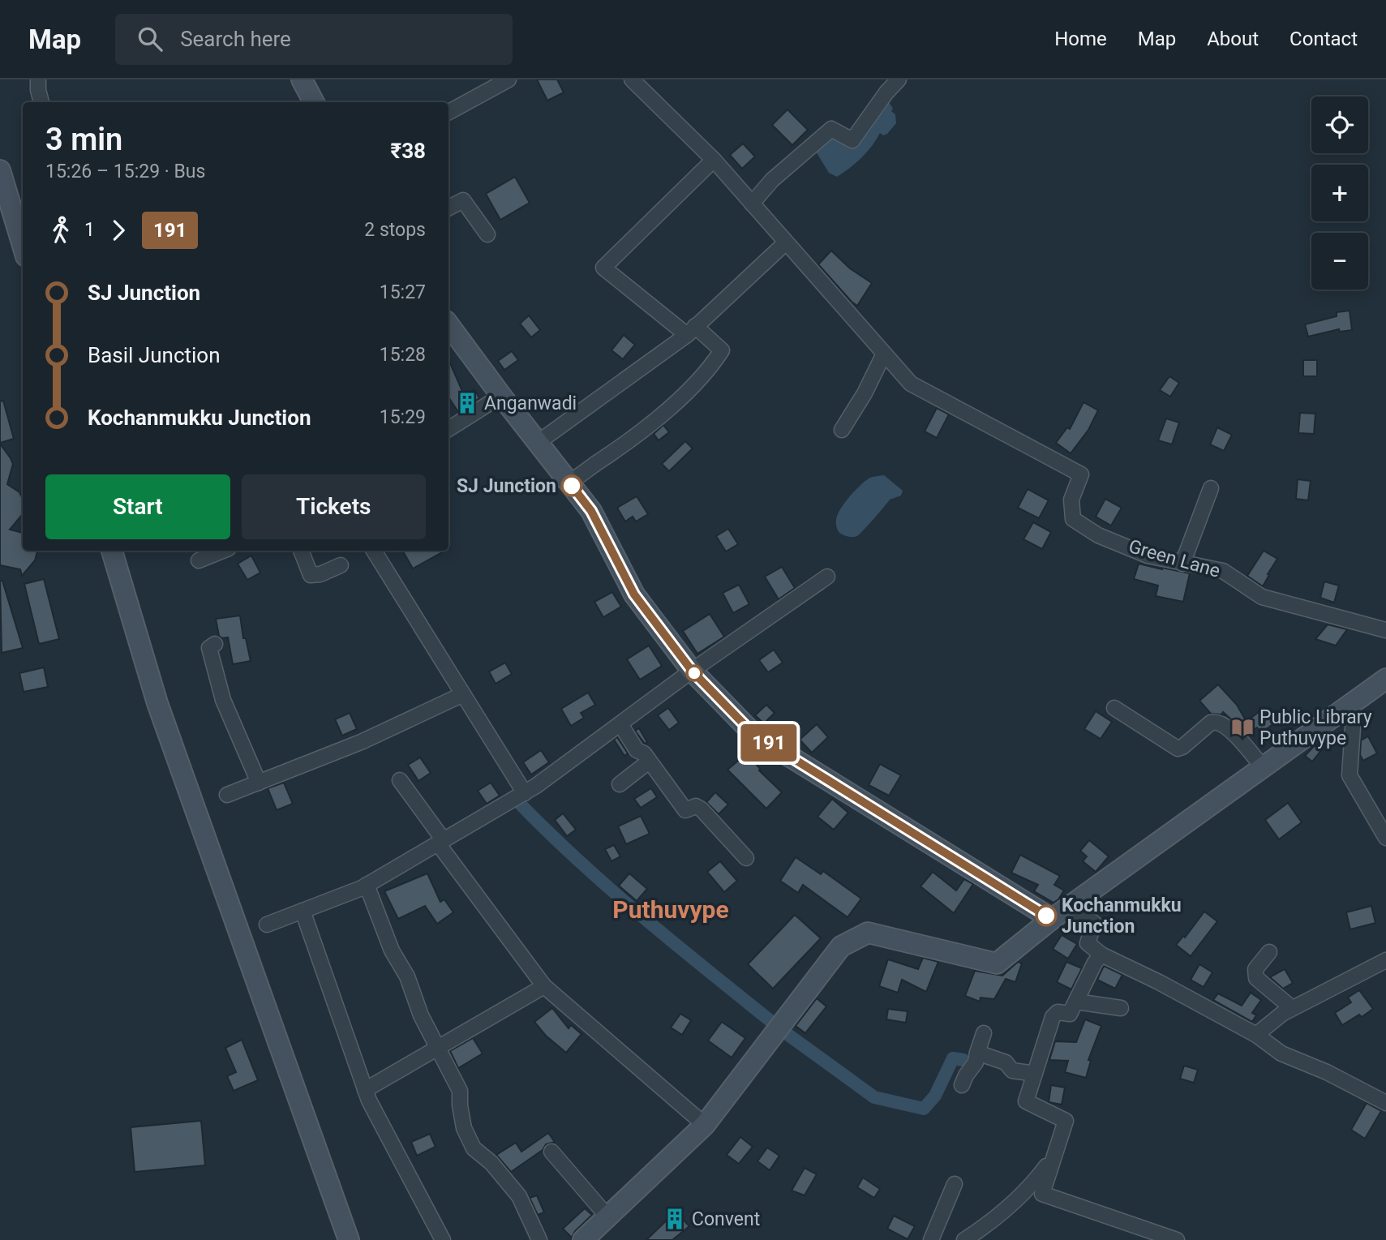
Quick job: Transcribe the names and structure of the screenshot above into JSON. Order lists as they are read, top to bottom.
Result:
{
  "streets": {
    "street": ["Green Lane"]
  },
  "districts": ["Puthuvype"],
  "places": {
    "building": ["Anganwadi", "Convent"],
    "other": ["SJ Junction", "Kochanmukku Junction"],
    "library": ["Public Library Puthuvype"]
  },
  "lines": ["bus line 191"],
  "page": {
    "header": "Map",
    "search": "Search here",
    "nav": [
      "Home",
      "Map",
      "About",
      "Contact"
    ],
    "on_map": "191",
    "map_buttons": ["+", "−"],
    "heading": ["3 min", "15:26 – 15:29 · Bus", "₹38"],
    "legs": ["1", "191", "2 stops"],
    "list": [
      {
        "name": "SJ Junction",
        "value": "15:27"
      },
      {
        "name": "Basil Junction",
        "value": "15:28"
      },
      {
        "name": "Kochanmukku Junction",
        "value": "15:29"
      }
    ],
    "buttons": ["Start", "Tickets"]
  }
}
